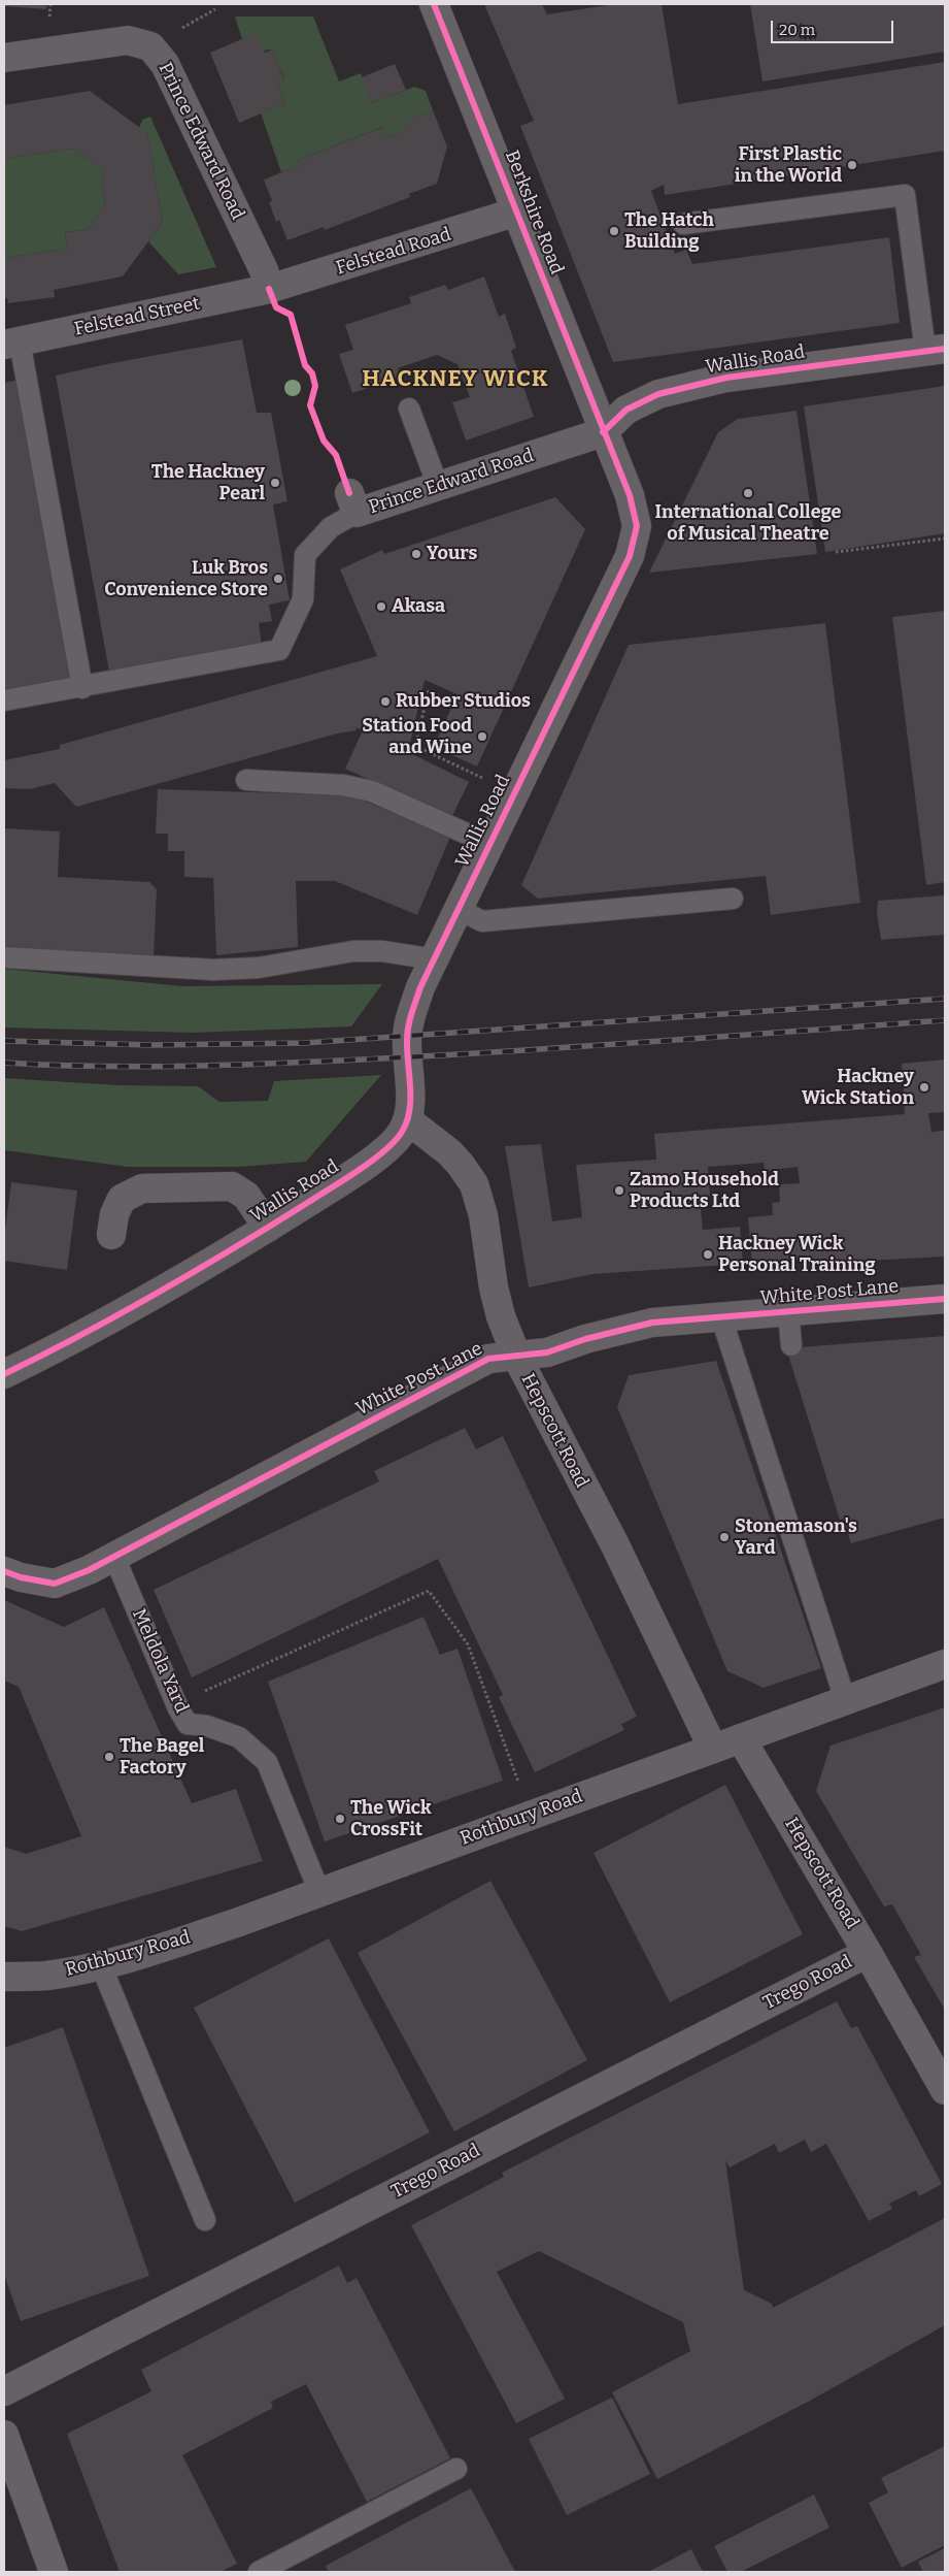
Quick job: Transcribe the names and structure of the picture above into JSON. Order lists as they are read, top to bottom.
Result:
{
  "streets": {
    "street": [
      "Prince Edward Road",
      "Berkshire Road",
      "Felstead Road",
      "Felstead Street",
      "Wallis Road",
      "White Post Lane",
      "Hepscott Road",
      "Rothbury Road",
      "Trego Road"
    ],
    "lane": ["Meldola Yard"]
  },
  "crossings": [
    ["Prince Edward Road", "Berkshire Road"],
    ["Prince Edward Road", "Felstead Road"],
    ["Prince Edward Road", "Felstead Street"],
    ["Prince Edward Road", "Wallis Road"],
    ["Berkshire Road", "Felstead Road"],
    ["Berkshire Road", "Wallis Road"],
    ["Felstead Road", "Felstead Street"],
    ["Wallis Road", "Hepscott Road"],
    ["White Post Lane", "Hepscott Road"],
    ["White Post Lane", "Meldola Yard"],
    ["Hepscott Road", "Rothbury Road"],
    ["Hepscott Road", "Trego Road"],
    ["Meldola Yard", "Rothbury Road"]
  ],
  "districts": ["HACKNEY WICK"],
  "places": [
    "First Plastic in the World",
    "The Hatch Building",
    "The Hackney Pearl",
    "International College of Musical Theatre",
    "Yours",
    "Luk Bros Convenience Store",
    "Akasa",
    "Rubber Studios",
    "Station Food and Wine",
    "Hackney Wick Station",
    "Zamo Household Products Ltd",
    "Hackney Wick Personal Training",
    "Stonemason's Yard",
    "The Bagel Factory",
    "The Wick CrossFit"
  ],
  "scale_bar": "20 m"
}
